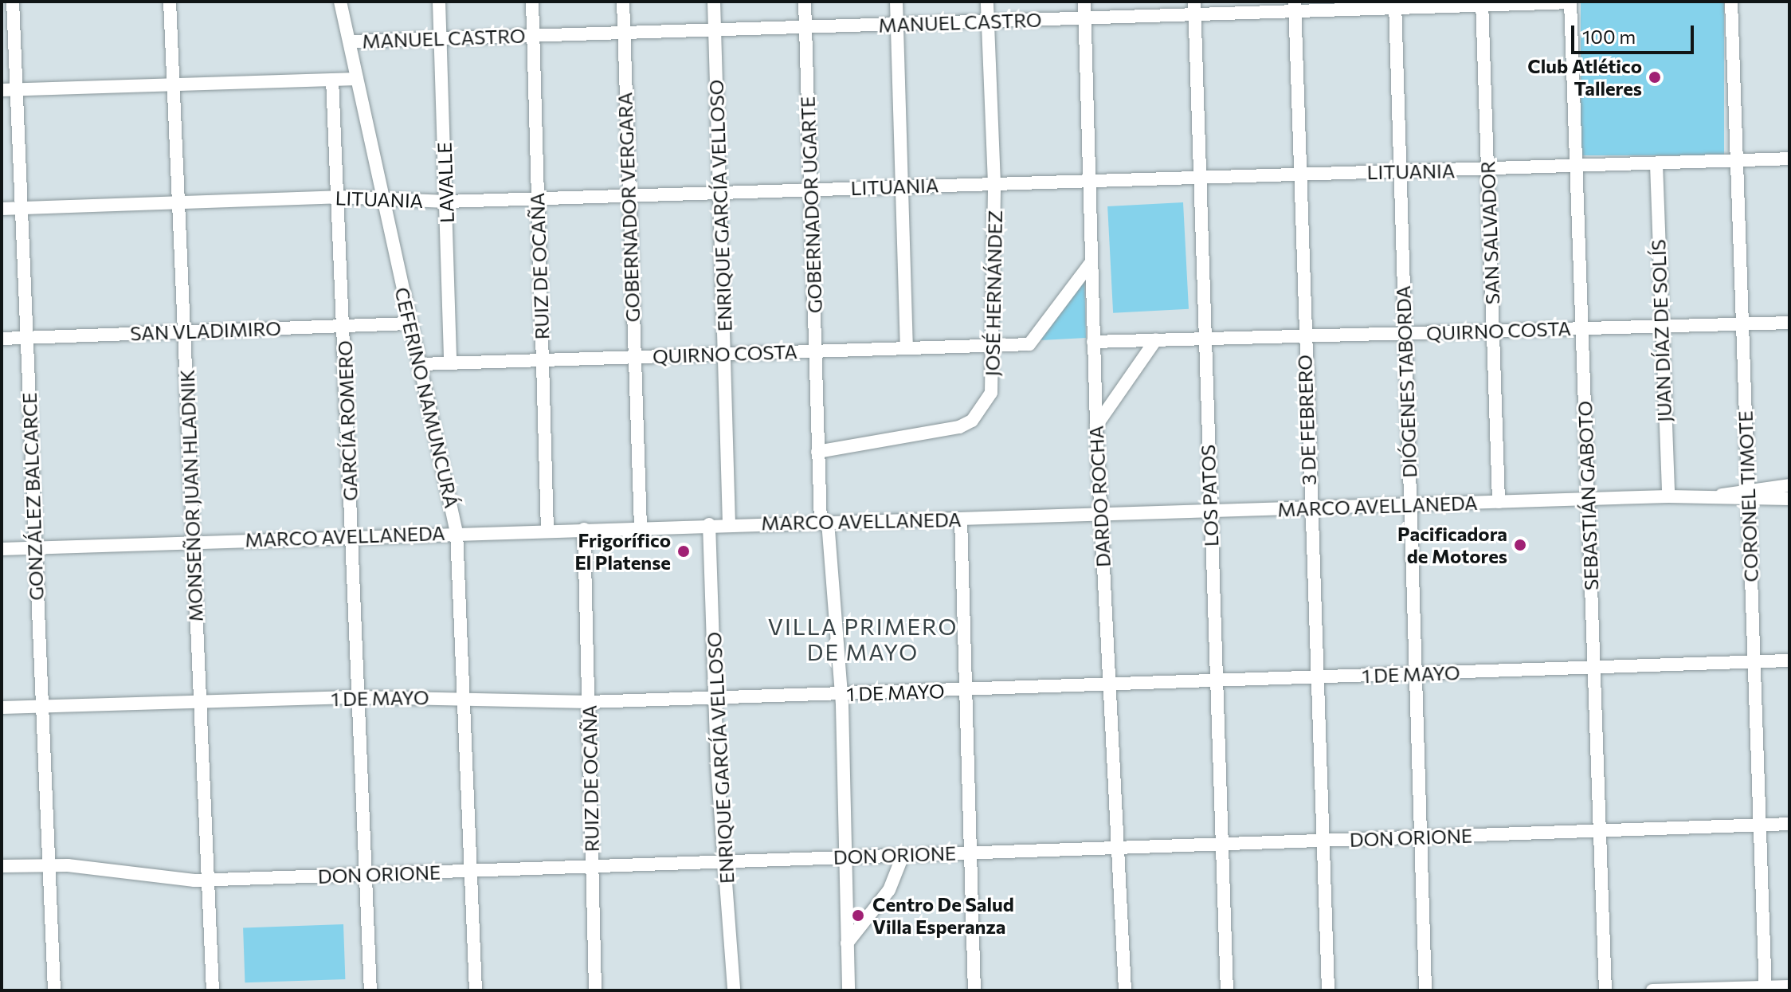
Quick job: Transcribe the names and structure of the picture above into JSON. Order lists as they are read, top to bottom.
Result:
{
  "streets": {
    "street": [
      "MANUEL CASTRO",
      "LITUANIA",
      "LAVALLE",
      "GOBERNADOR UGARTE",
      "ENRIQUE GARCÍA VELLOSO",
      "GOBERNADOR VERGARA",
      "SAN SALVADOR",
      "RUIZ DE OCAÑA",
      "JOSÉ HERNÁNDEZ",
      "SAN VLADIMIRO",
      "QUIRNO COSTA",
      "JUAN DÍAZ DE SOLÍS",
      "DIÓGENES TABORDA",
      "CEFERINO NAMUNCURÁ",
      "3 DE FEBRERO",
      "GARCÍA ROMERO",
      "MONSEÑOR JUAN HLADNIK",
      "LOS PATOS",
      "SEBASTIÁN GABOTO",
      "GONZÁLEZ BALCARCE",
      "DARDO ROCHA",
      "CORONEL TIMOTE",
      "MARCO AVELLANEDA",
      "1 DE MAYO",
      "DON ORIONE"
    ]
  },
  "crossings": [
    ["MANUEL CASTRO", "LAVALLE"],
    ["MANUEL CASTRO", "GOBERNADOR UGARTE"],
    ["MANUEL CASTRO", "ENRIQUE GARCÍA VELLOSO"],
    ["MANUEL CASTRO", "GOBERNADOR VERGARA"],
    ["MANUEL CASTRO", "SAN SALVADOR"],
    ["MANUEL CASTRO", "RUIZ DE OCAÑA"],
    ["MANUEL CASTRO", "JOSÉ HERNÁNDEZ"],
    ["MANUEL CASTRO", "DIÓGENES TABORDA"],
    ["MANUEL CASTRO", "CEFERINO NAMUNCURÁ"],
    ["MANUEL CASTRO", "3 DE FEBRERO"],
    ["MANUEL CASTRO", "GARCÍA ROMERO"],
    ["MANUEL CASTRO", "MONSEÑOR JUAN HLADNIK"],
    ["MANUEL CASTRO", "LOS PATOS"],
    ["MANUEL CASTRO", "SEBASTIÁN GABOTO"],
    ["MANUEL CASTRO", "GONZÁLEZ BALCARCE"],
    ["MANUEL CASTRO", "DARDO ROCHA"],
    ["LITUANIA", "LAVALLE"],
    ["LITUANIA", "GOBERNADOR UGARTE"],
    ["LITUANIA", "ENRIQUE GARCÍA VELLOSO"],
    ["LITUANIA", "GOBERNADOR VERGARA"],
    ["LITUANIA", "SAN SALVADOR"],
    ["LITUANIA", "RUIZ DE OCAÑA"],
    ["LITUANIA", "JOSÉ HERNÁNDEZ"],
    ["LITUANIA", "JUAN DÍAZ DE SOLÍS"],
    ["LITUANIA", "DIÓGENES TABORDA"],
    ["LITUANIA", "CEFERINO NAMUNCURÁ"],
    ["LITUANIA", "3 DE FEBRERO"],
    ["LITUANIA", "GARCÍA ROMERO"],
    ["LITUANIA", "MONSEÑOR JUAN HLADNIK"],
    ["LITUANIA", "LOS PATOS"],
    ["LITUANIA", "SEBASTIÁN GABOTO"],
    ["LITUANIA", "GONZÁLEZ BALCARCE"],
    ["LITUANIA", "DARDO ROCHA"],
    ["LITUANIA", "CORONEL TIMOTE"],
    ["LAVALLE", "QUIRNO COSTA"],
    ["GOBERNADOR UGARTE", "JOSÉ HERNÁNDEZ"],
    ["GOBERNADOR UGARTE", "QUIRNO COSTA"],
    ["GOBERNADOR UGARTE", "MARCO AVELLANEDA"],
    ["GOBERNADOR UGARTE", "1 DE MAYO"],
    ["GOBERNADOR UGARTE", "DON ORIONE"],
    ["ENRIQUE GARCÍA VELLOSO", "QUIRNO COSTA"],
    ["ENRIQUE GARCÍA VELLOSO", "MARCO AVELLANEDA"],
    ["ENRIQUE GARCÍA VELLOSO", "1 DE MAYO"],
    ["ENRIQUE GARCÍA VELLOSO", "DON ORIONE"],
    ["GOBERNADOR VERGARA", "QUIRNO COSTA"],
    ["GOBERNADOR VERGARA", "MARCO AVELLANEDA"],
    ["SAN SALVADOR", "QUIRNO COSTA"],
    ["SAN SALVADOR", "MARCO AVELLANEDA"],
    ["RUIZ DE OCAÑA", "QUIRNO COSTA"],
    ["RUIZ DE OCAÑA", "MARCO AVELLANEDA"],
    ["RUIZ DE OCAÑA", "1 DE MAYO"],
    ["RUIZ DE OCAÑA", "DON ORIONE"],
    ["JOSÉ HERNÁNDEZ", "QUIRNO COSTA"],
    ["SAN VLADIMIRO", "CEFERINO NAMUNCURÁ"],
    ["SAN VLADIMIRO", "GARCÍA ROMERO"],
    ["SAN VLADIMIRO", "MONSEÑOR JUAN HLADNIK"],
    ["SAN VLADIMIRO", "GONZÁLEZ BALCARCE"],
    ["QUIRNO COSTA", "JUAN DÍAZ DE SOLÍS"],
    ["QUIRNO COSTA", "DIÓGENES TABORDA"],
    ["QUIRNO COSTA", "CEFERINO NAMUNCURÁ"],
    ["QUIRNO COSTA", "3 DE FEBRERO"],
    ["QUIRNO COSTA", "LOS PATOS"],
    ["QUIRNO COSTA", "SEBASTIÁN GABOTO"],
    ["QUIRNO COSTA", "DARDO ROCHA"],
    ["QUIRNO COSTA", "CORONEL TIMOTE"],
    ["JUAN DÍAZ DE SOLÍS", "MARCO AVELLANEDA"],
    ["DIÓGENES TABORDA", "MARCO AVELLANEDA"],
    ["DIÓGENES TABORDA", "1 DE MAYO"],
    ["DIÓGENES TABORDA", "DON ORIONE"],
    ["CEFERINO NAMUNCURÁ", "MARCO AVELLANEDA"],
    ["CEFERINO NAMUNCURÁ", "1 DE MAYO"],
    ["CEFERINO NAMUNCURÁ", "DON ORIONE"],
    ["3 DE FEBRERO", "MARCO AVELLANEDA"],
    ["3 DE FEBRERO", "1 DE MAYO"],
    ["3 DE FEBRERO", "DON ORIONE"],
    ["GARCÍA ROMERO", "MARCO AVELLANEDA"],
    ["GARCÍA ROMERO", "1 DE MAYO"],
    ["GARCÍA ROMERO", "DON ORIONE"],
    ["MONSEÑOR JUAN HLADNIK", "MARCO AVELLANEDA"],
    ["MONSEÑOR JUAN HLADNIK", "1 DE MAYO"],
    ["MONSEÑOR JUAN HLADNIK", "DON ORIONE"],
    ["LOS PATOS", "MARCO AVELLANEDA"],
    ["LOS PATOS", "1 DE MAYO"],
    ["LOS PATOS", "DON ORIONE"],
    ["SEBASTIÁN GABOTO", "MARCO AVELLANEDA"],
    ["SEBASTIÁN GABOTO", "1 DE MAYO"],
    ["SEBASTIÁN GABOTO", "DON ORIONE"],
    ["GONZÁLEZ BALCARCE", "MARCO AVELLANEDA"],
    ["GONZÁLEZ BALCARCE", "1 DE MAYO"],
    ["GONZÁLEZ BALCARCE", "DON ORIONE"],
    ["DARDO ROCHA", "MARCO AVELLANEDA"],
    ["DARDO ROCHA", "1 DE MAYO"],
    ["DARDO ROCHA", "DON ORIONE"],
    ["CORONEL TIMOTE", "MARCO AVELLANEDA"],
    ["CORONEL TIMOTE", "1 DE MAYO"],
    ["CORONEL TIMOTE", "DON ORIONE"]
  ],
  "districts": ["VILLA PRIMERO DE MAYO"],
  "places": [
    "Club Atlético Talleres",
    "Pacificadora de Motores",
    "Frigorífico El Platense",
    "Centro De Salud Villa Esperanza"
  ],
  "scale_bar": "100 m"
}
